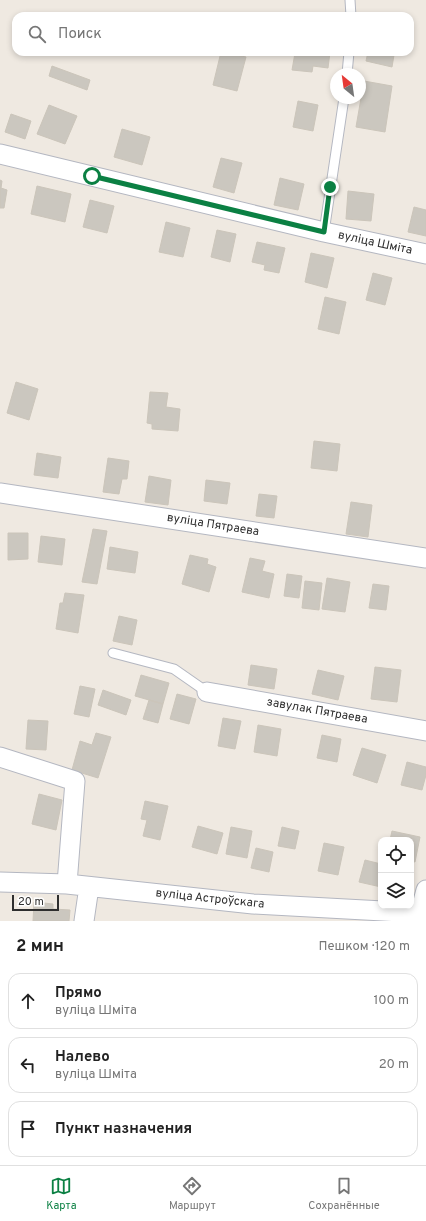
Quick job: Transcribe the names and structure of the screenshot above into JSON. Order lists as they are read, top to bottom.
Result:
{
  "streets": {
    "street": [
      "вуліца Шміта",
      "вуліца Пятраева",
      "завулак Пятраева",
      "вуліца Астроўскага"
    ]
  },
  "scale_bar": "20 m",
  "north": "top left",
  "page": {
    "search": "Поиск",
    "scale": "20 m",
    "heading": ["2 мин", "Пешком · 120 m"],
    "list": [
      ["Прямо", "вуліца Шміта", "100 m"],
      ["Налево", "вуліца Шміта", "20 m"],
      "Пункт назначения"
    ],
    "nav": ["Карта", "Маршрут", "Сохранённые"]
  }
}
